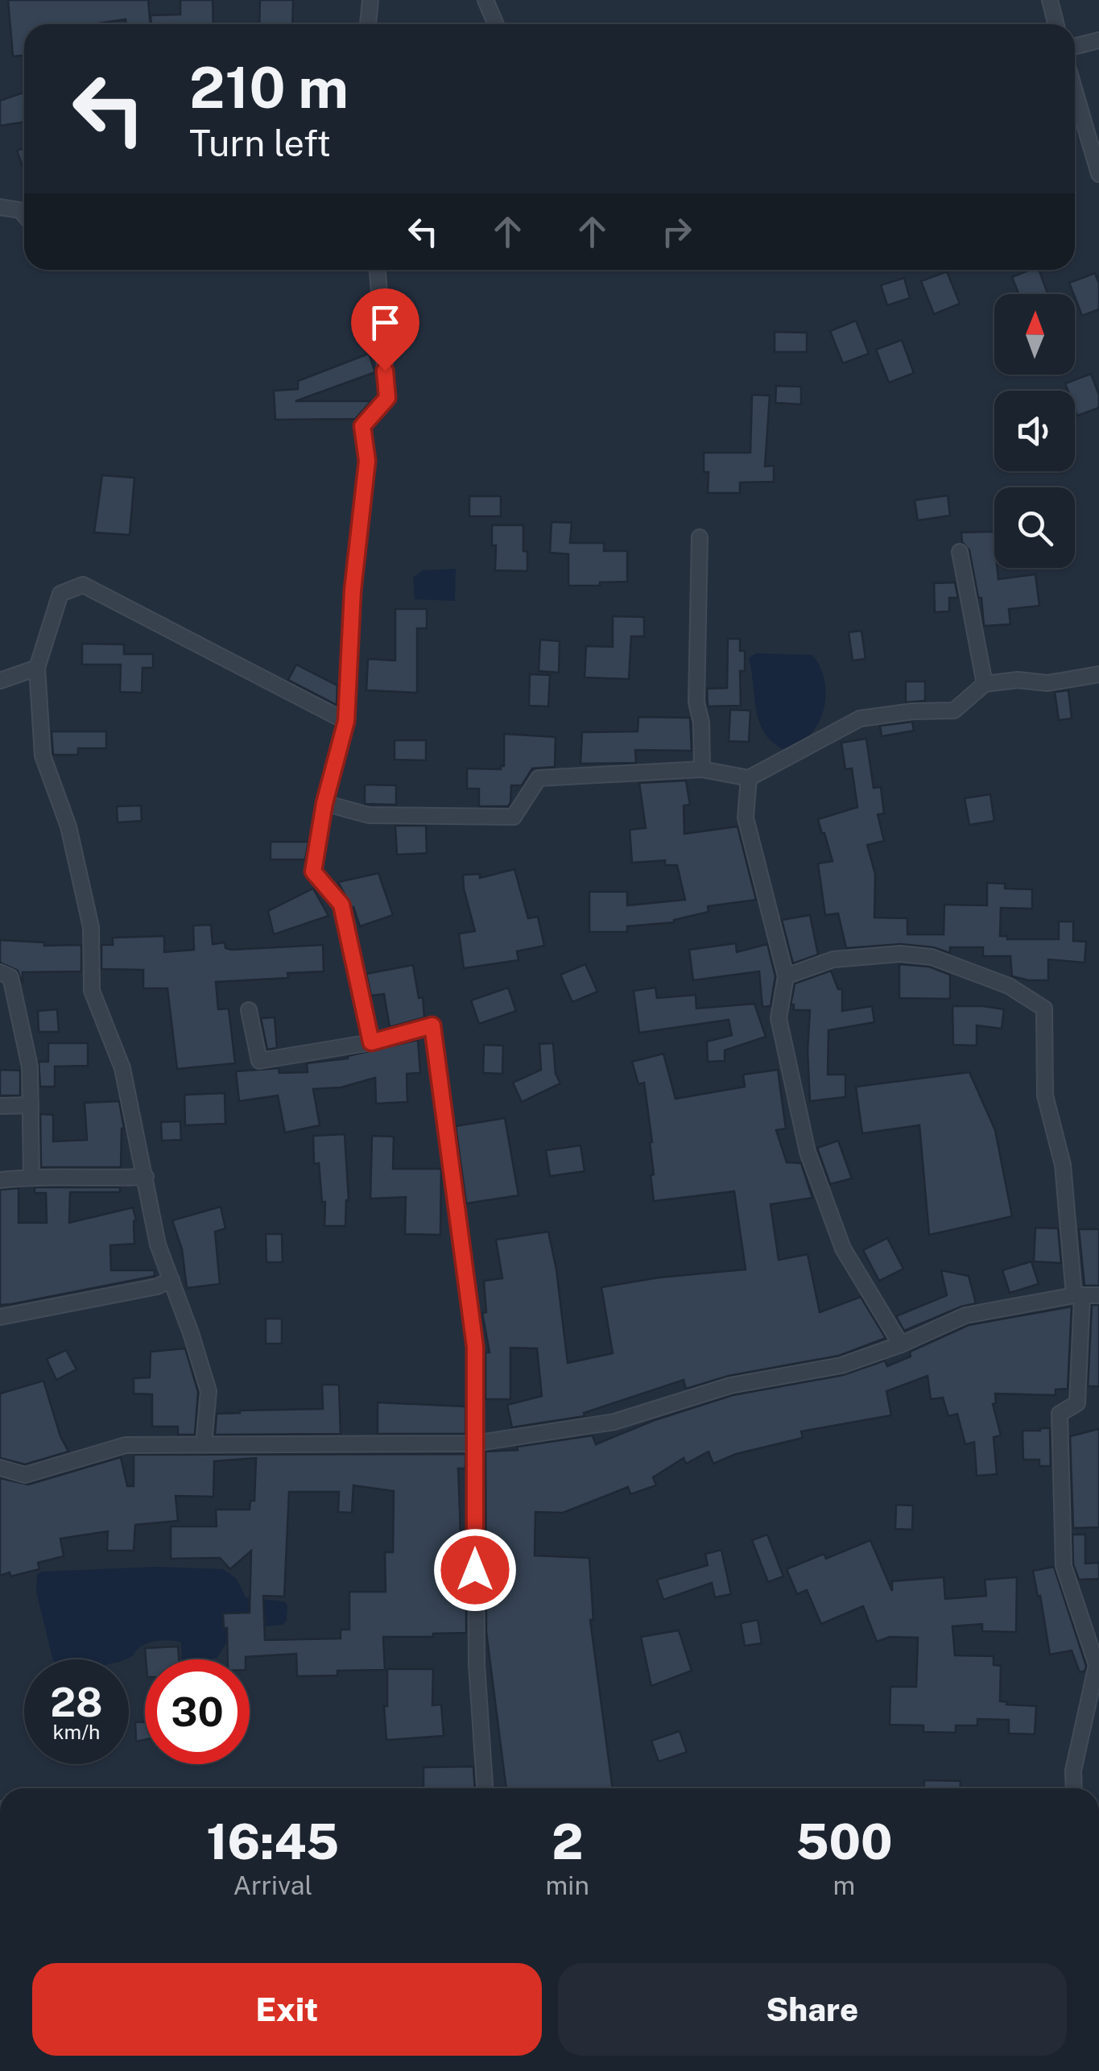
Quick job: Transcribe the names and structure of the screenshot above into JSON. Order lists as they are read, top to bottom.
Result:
{
  "north": "top",
  "page": {
    "turn": ["210 m", "Turn left"],
    "speed": "28 km/h",
    "limit": "30",
    "eta": [
      "16:45",
      "Arrival",
      "2",
      "min",
      "500",
      "m"
    ],
    "buttons": ["Exit", "Share"]
  }
}
